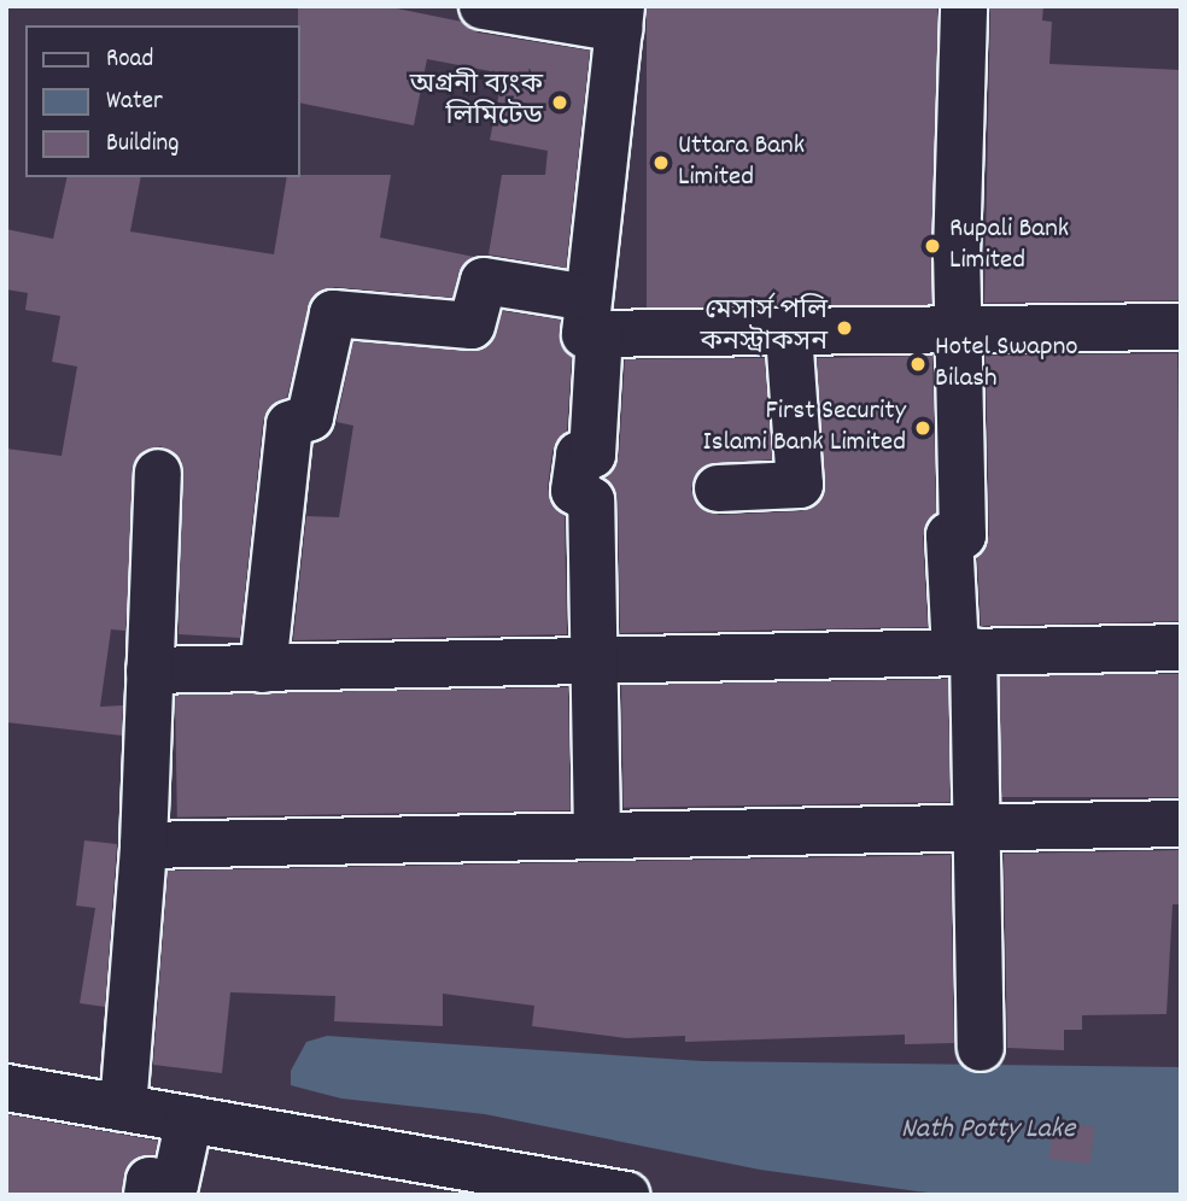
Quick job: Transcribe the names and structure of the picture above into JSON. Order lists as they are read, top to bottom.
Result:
{
  "water": ["Nath Potty Lake"],
  "places": [
    "অগ্রনী ব্যংক লিমিটেড",
    "Uttara Bank Limited",
    "Rupali Bank Limited",
    "মেসার্স পলি কনস্ট্রাকসন",
    "Hotel Swapno Bilash",
    "First Security Islami Bank Limited"
  ],
  "legend": ["Road", "Water", "Building"]
}
